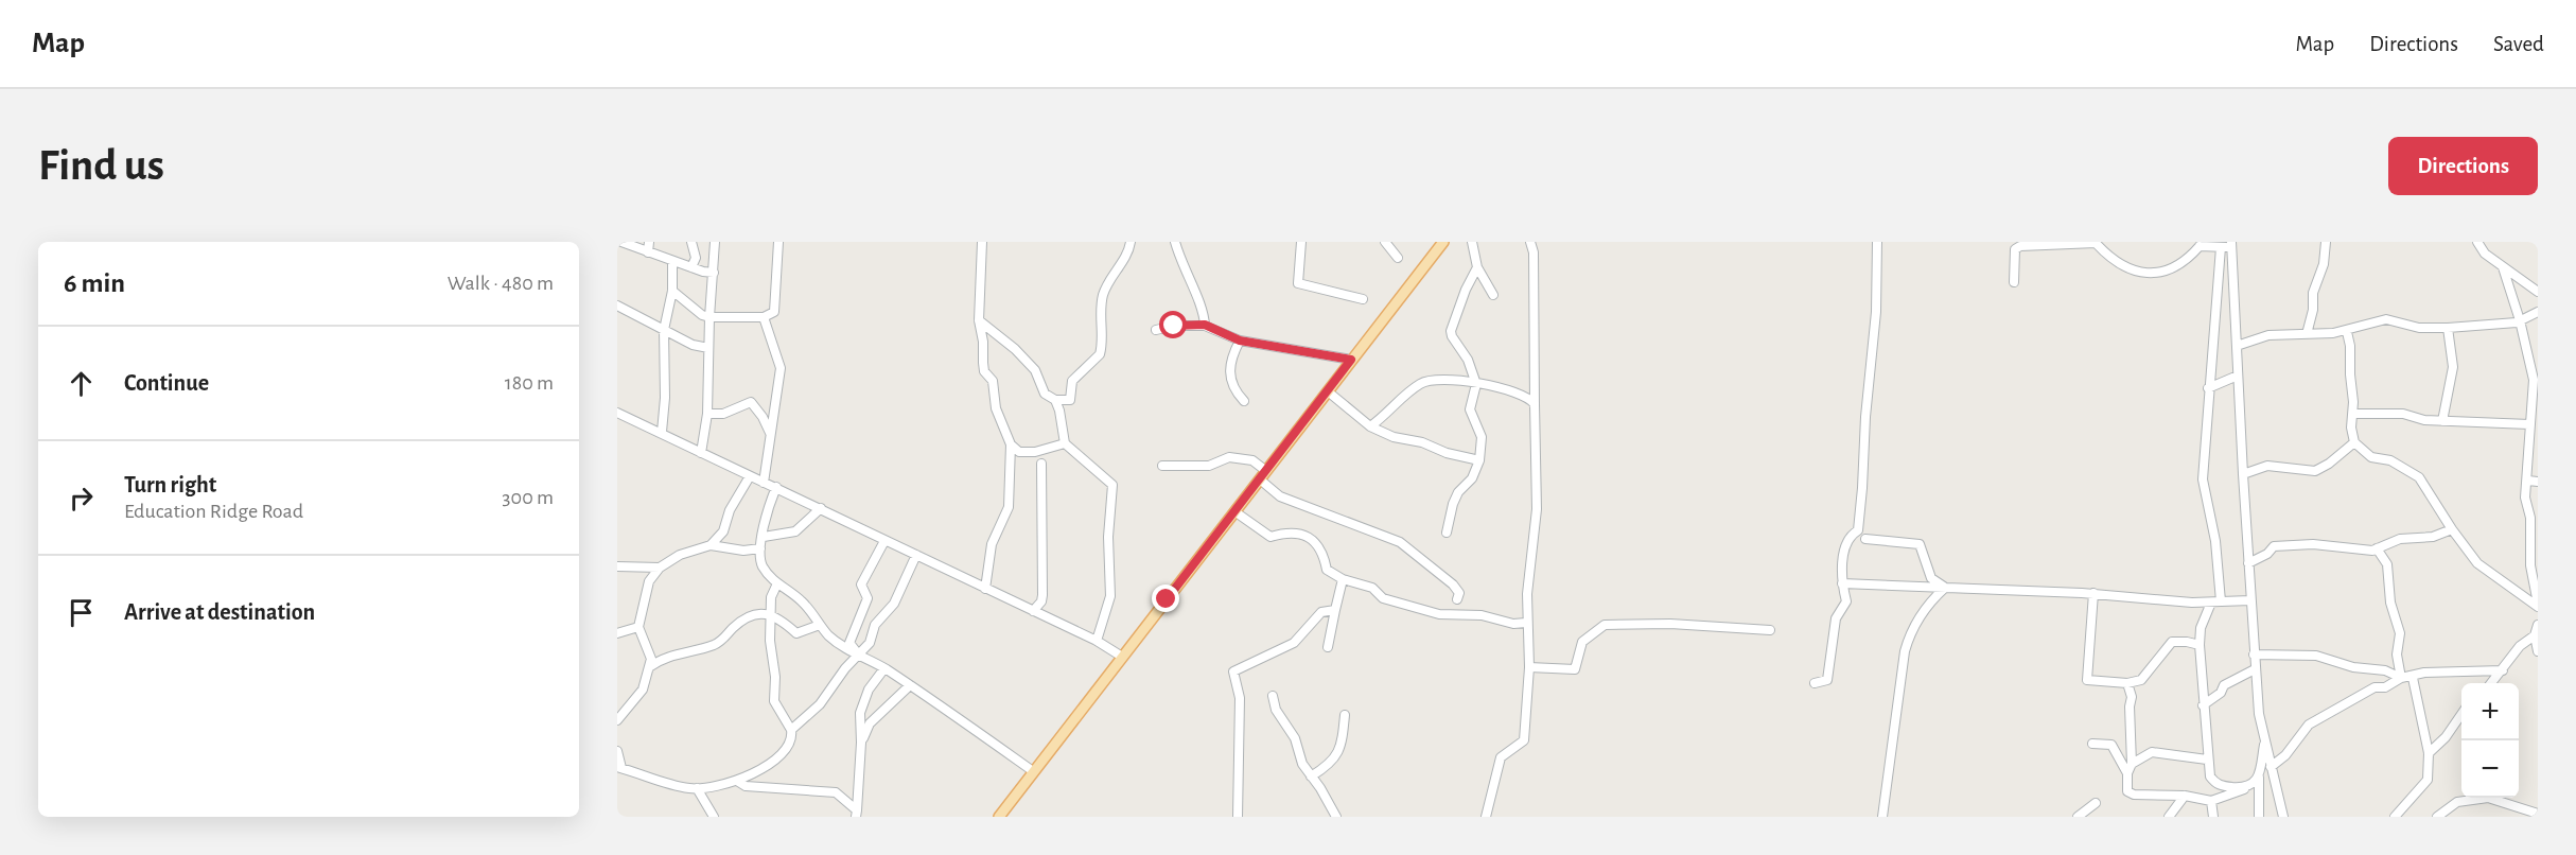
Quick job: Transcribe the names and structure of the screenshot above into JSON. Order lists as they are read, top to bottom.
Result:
{
  "page": {
    "header": "Map",
    "nav": ["Map", "Directions", "Saved"],
    "buttons": "Directions",
    "title": "Find us",
    "heading": ["6 min", "Walk · 480 m"],
    "list": [
      ["Continue", "180 m"],
      ["Turn right", "Education Ridge Road", "300 m"],
      "Arrive at destination"
    ],
    "map_buttons": ["+", "−"]
  }
}
